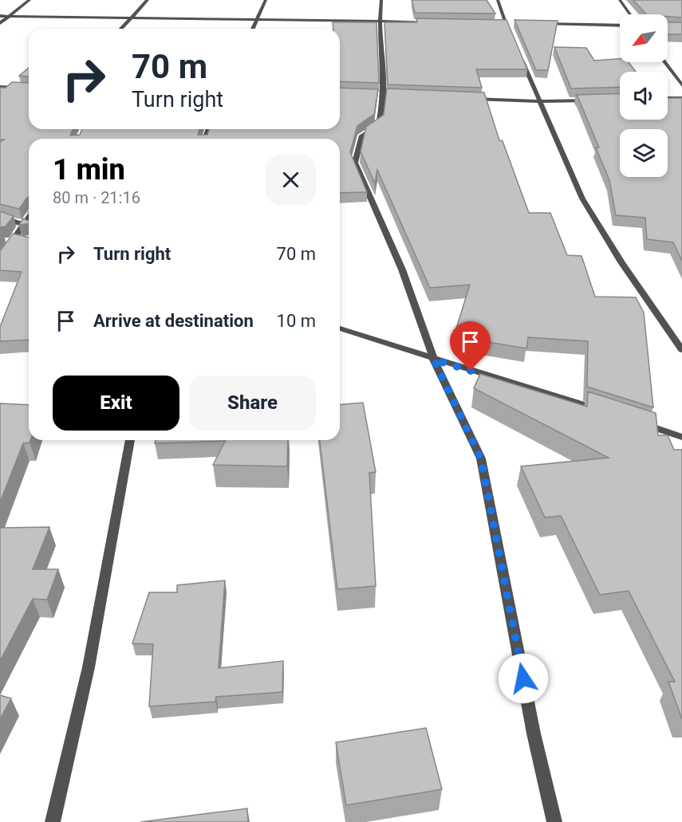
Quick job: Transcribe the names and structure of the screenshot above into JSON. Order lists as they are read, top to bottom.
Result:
{
  "north": "bottom left",
  "page": {
    "turn": ["70 m", "Turn right"],
    "heading": ["1 min", "80 m · 21:16"],
    "list": [
      {
        "name": "Turn right",
        "value": "70 m"
      },
      {
        "name": "Arrive at destination",
        "value": "10 m"
      }
    ],
    "buttons": ["Exit", "Share"]
  }
}
